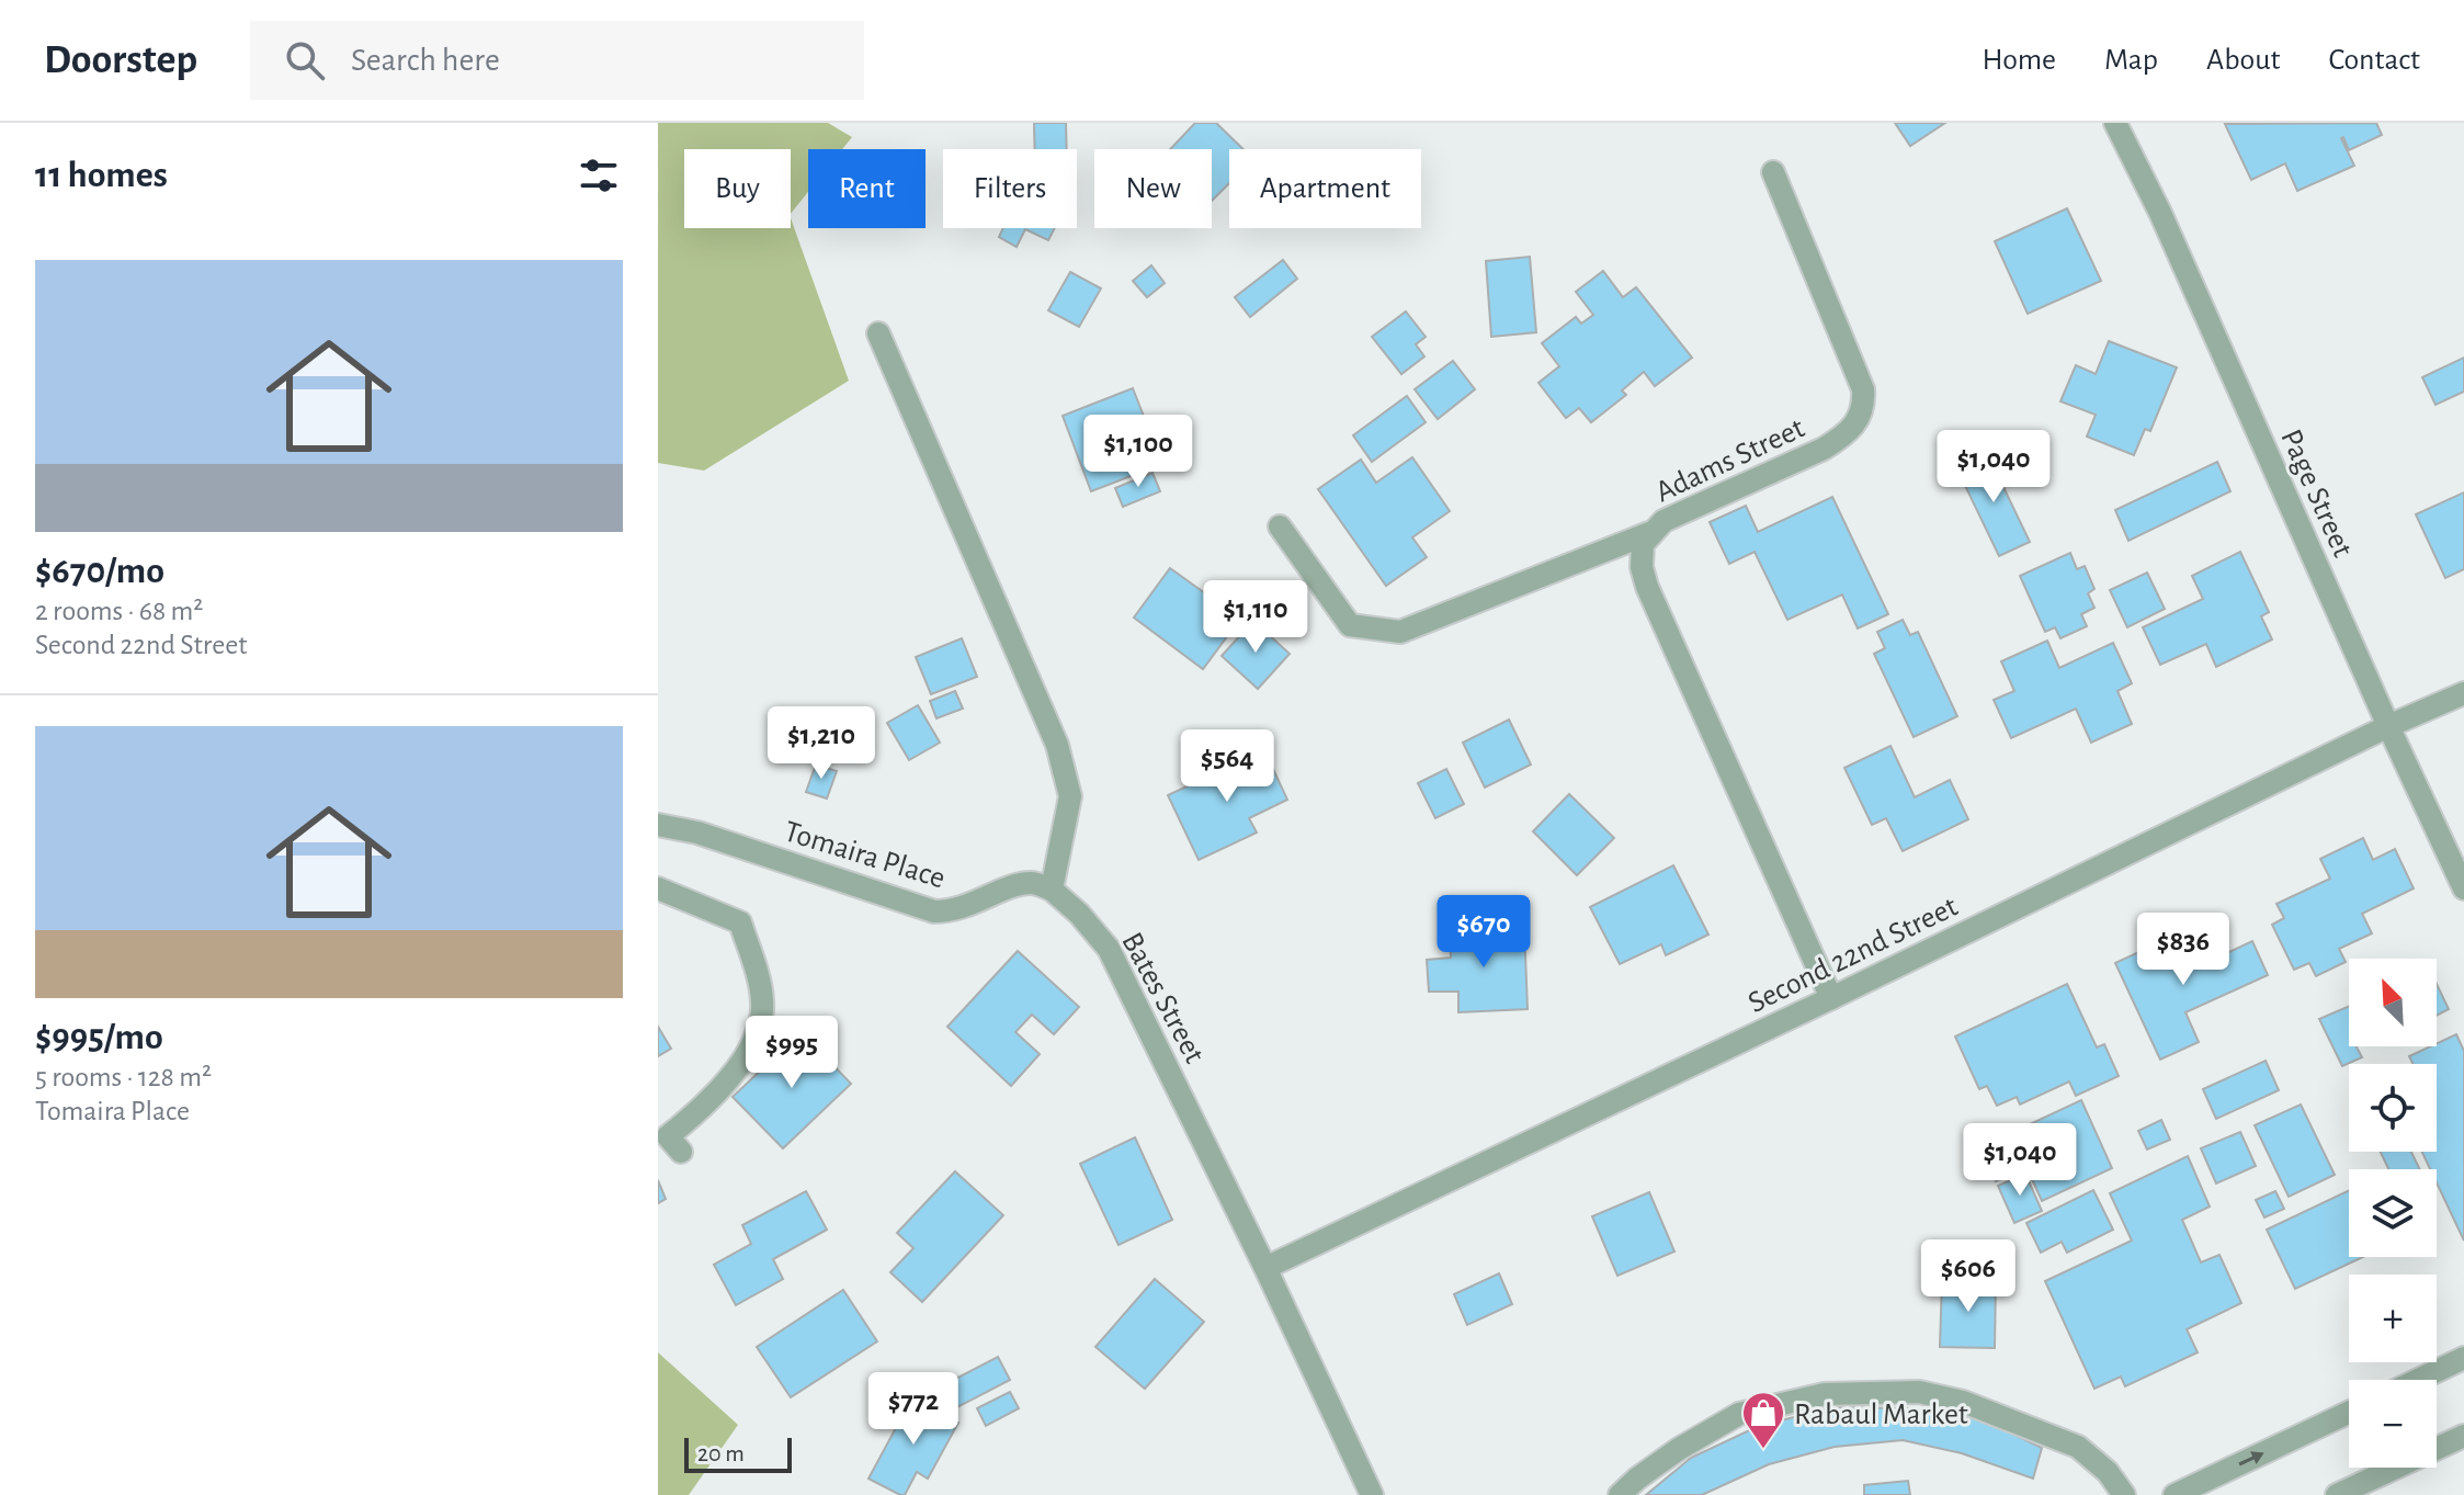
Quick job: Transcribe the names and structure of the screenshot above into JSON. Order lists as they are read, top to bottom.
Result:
{
  "streets": {
    "street": [
      "Adams Street",
      "Page Street",
      "Tomaira Place",
      "Second 22nd Street",
      "Bates Street"
    ]
  },
  "crossings": [
    ["Adams Street", "Second 22nd Street"],
    ["Page Street", "Second 22nd Street"],
    ["Tomaira Place", "Bates Street"],
    ["Second 22nd Street", "Bates Street"]
  ],
  "places": {
    "shop": ["Rabaul Market"]
  },
  "scale_bar": "20 m",
  "north": "top left",
  "page": {
    "header": "Doorstep",
    "search": "Search here",
    "nav": [
      "Home",
      "Map",
      "About",
      "Contact"
    ],
    "heading": "11 homes",
    "chip": [
      "Buy",
      "Rent",
      "Filters",
      "New",
      "Apartment"
    ],
    "list": [
      {
        "name": "$670/mo",
        "note": "2 rooms · 68 m² · Second 22nd Street"
      },
      {
        "name": "$995/mo",
        "note": "5 rooms · 128 m² · Tomaira Place"
      }
    ],
    "price": [
      "$1,100",
      "$1,040",
      "$1,110",
      "$1,210",
      "$564",
      "$670",
      "$836",
      "$995",
      "$1,040",
      "$606",
      "$772"
    ],
    "map_buttons": ["+", "−"],
    "scale": "20 m"
  }
}
